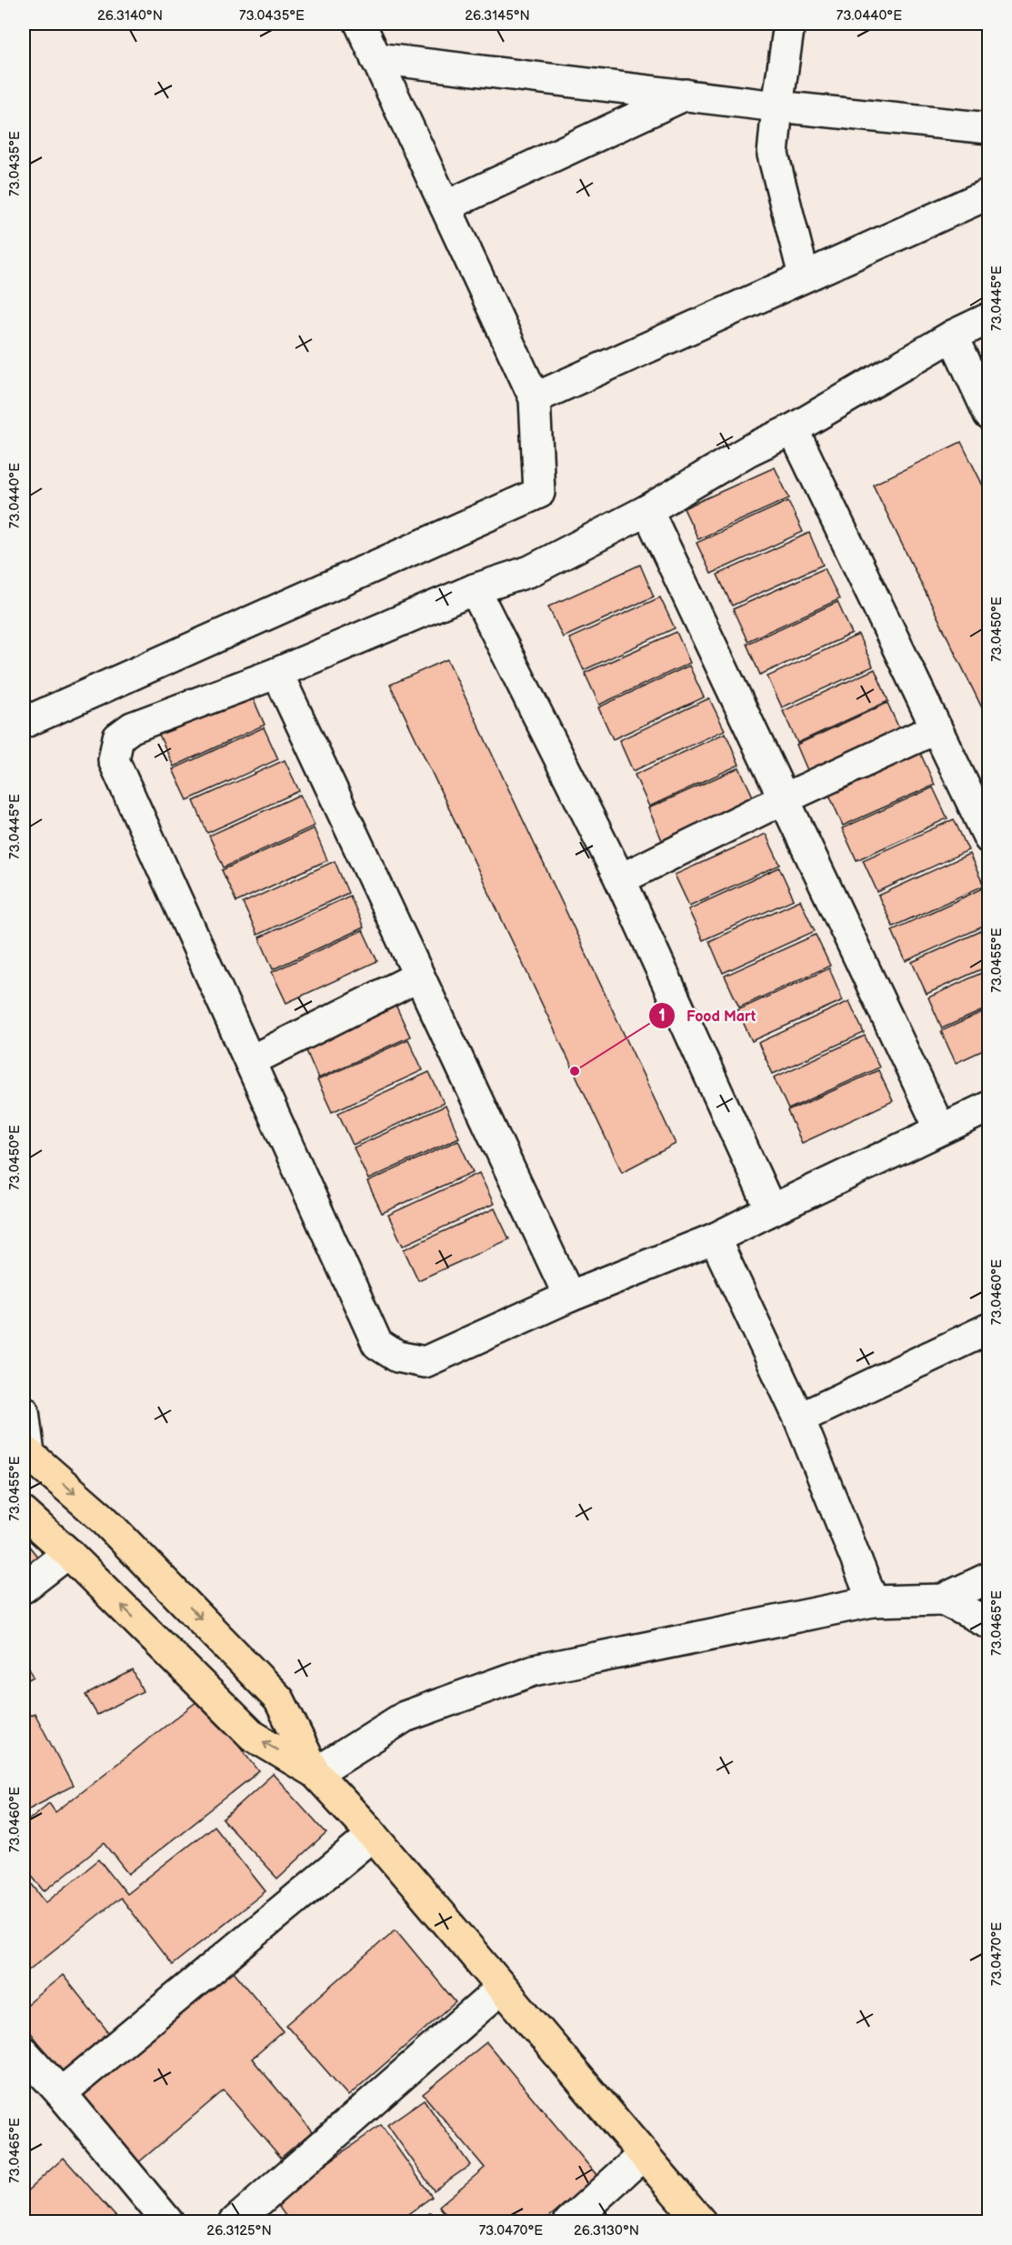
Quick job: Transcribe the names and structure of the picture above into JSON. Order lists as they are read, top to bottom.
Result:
{
  "places": ["Food Mart"],
  "coordinates": [
    "26.3140°N",
    "73.0435°E",
    "26.3145°N",
    "73.0440°E",
    "73.0445°E",
    "73.0450°E",
    "73.0455°E",
    "73.0460°E",
    "73.0465°E",
    "73.0470°E",
    "26.3125°N",
    "26.3130°N"
  ]
}
